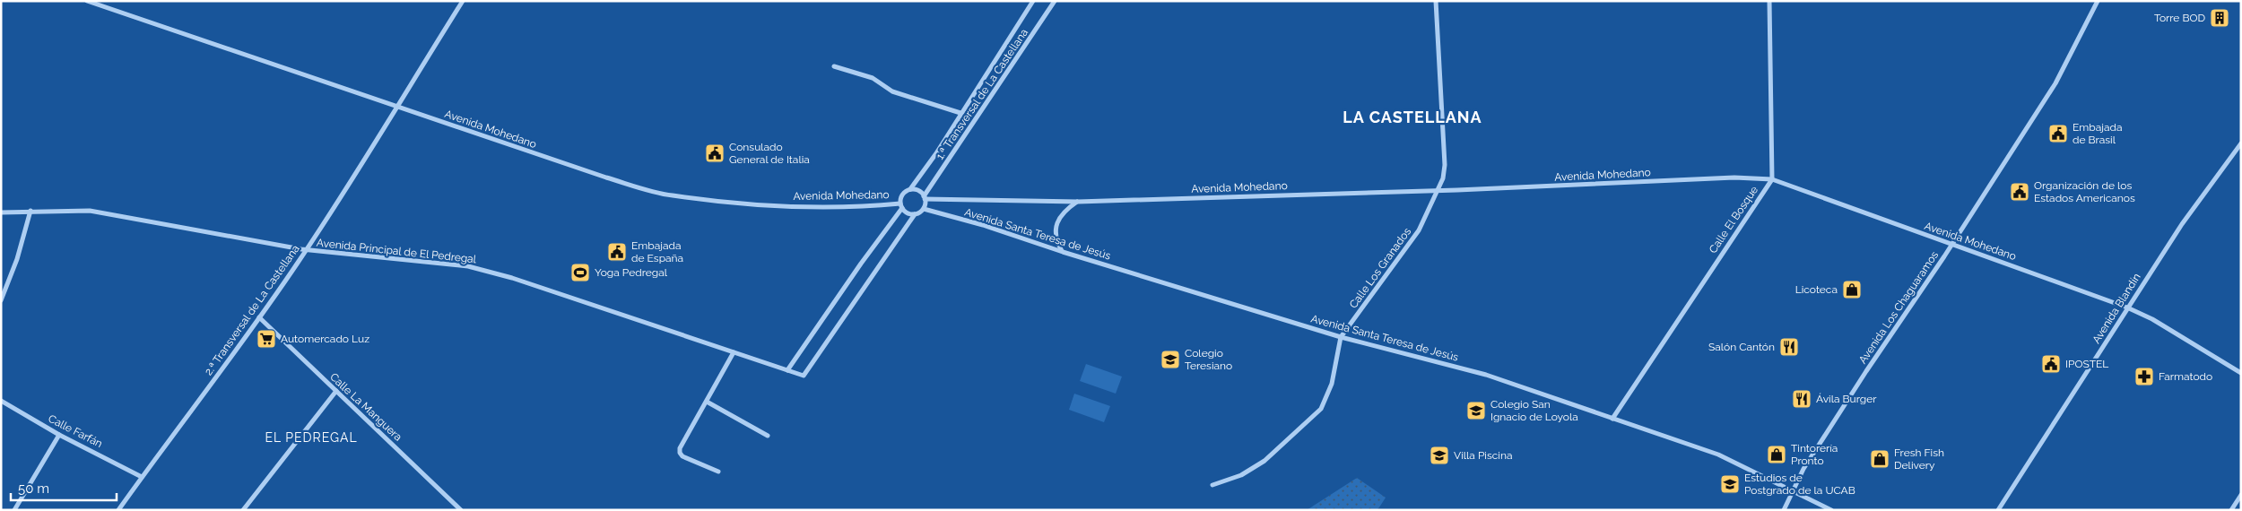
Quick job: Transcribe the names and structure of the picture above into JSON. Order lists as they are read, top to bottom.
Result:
{
  "streets": {
    "street": [
      "1.ª Transversal de La Castellana",
      "Avenida Mohedano",
      "Calle El Bosque",
      "Avenida Santa Teresa de Jesús",
      "Avenida Principal de El Pedregal",
      "Calle Los Granados",
      "Avenida Los Chaguaramos",
      "Avenida Blandín",
      "2.ª Transversal de La Castellana",
      "Calle La Manguera",
      "Calle Farfán"
    ]
  },
  "crossings": [
    ["1.ª Transversal de La Castellana", "Avenida Mohedano"],
    ["1.ª Transversal de La Castellana", "Avenida Santa Teresa de Jesús"],
    ["1.ª Transversal de La Castellana", "Avenida Principal de El Pedregal"],
    ["Avenida Mohedano", "Calle El Bosque"],
    ["Avenida Mohedano", "Avenida Santa Teresa de Jesús"],
    ["Avenida Mohedano", "Avenida Principal de El Pedregal"],
    ["Avenida Mohedano", "Calle Los Granados"],
    ["Avenida Mohedano", "Avenida Los Chaguaramos"],
    ["Avenida Mohedano", "Avenida Blandín"],
    ["Avenida Mohedano", "2.ª Transversal de La Castellana"],
    ["Calle El Bosque", "Avenida Santa Teresa de Jesús"],
    ["Avenida Santa Teresa de Jesús", "Avenida Principal de El Pedregal"],
    ["Avenida Santa Teresa de Jesús", "Calle Los Granados"],
    ["Avenida Santa Teresa de Jesús", "Avenida Los Chaguaramos"],
    ["Avenida Principal de El Pedregal", "2.ª Transversal de La Castellana"],
    ["2.ª Transversal de La Castellana", "Calle La Manguera"],
    ["2.ª Transversal de La Castellana", "Calle Farfán"]
  ],
  "districts": ["LA CASTELLANA", "EL PEDREGAL"],
  "places": {
    "building": ["Torre BOD"],
    "public building": [
      "Embajada de Brasil",
      "Consulado General de Italia",
      "Organización de los Estados Americanos",
      "Embajada de España",
      "IPOSTEL"
    ],
    "sports": ["Yoga Pedregal"],
    "shop": ["Licoteca", "Tintorería Pronto", "Fresh Fish Delivery"],
    "supermarket": ["Automercado Luz"],
    "restaurant": ["Salón Cantón", "Ávila Burger"],
    "school or university": [
      "Colegio Teresiano",
      "Colegio San Ignacio de Loyola",
      "Villa Piscina",
      "Estudios de Postgrado de la UCAB"
    ],
    "pharmacy": ["Farmatodo"]
  },
  "scale_bar": "50 m"
}
